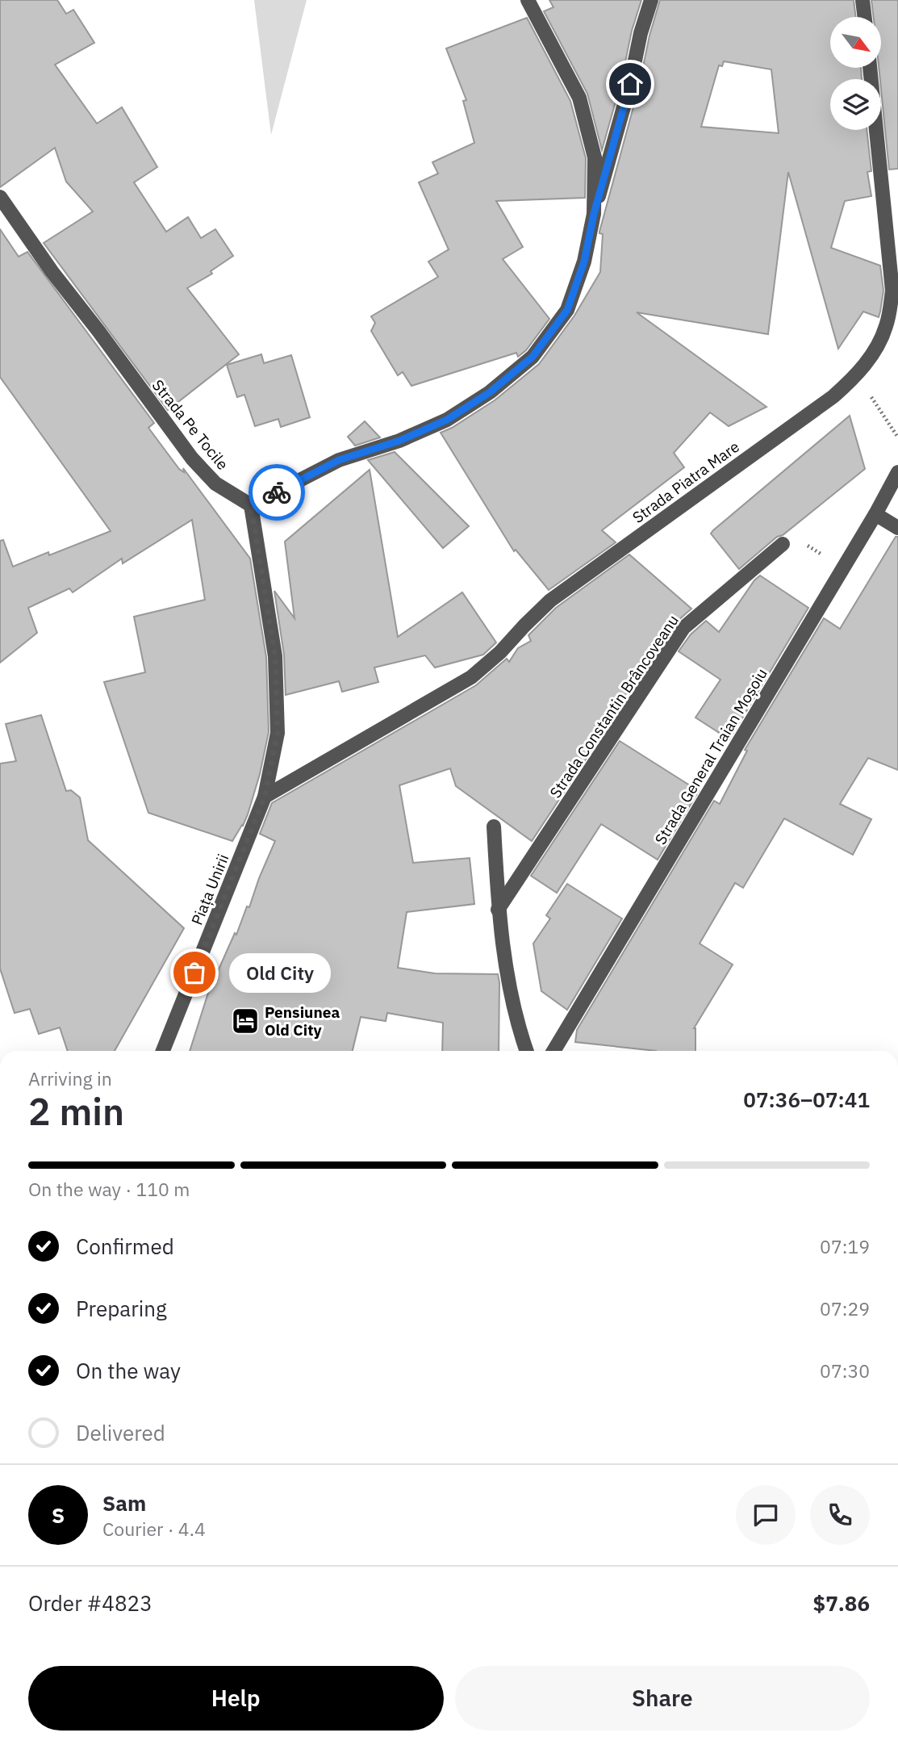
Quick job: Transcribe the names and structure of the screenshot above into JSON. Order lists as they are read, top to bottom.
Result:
{
  "streets": {
    "street": [
      "Strada Pe Tocile",
      "Strada Piatra Mare",
      "Strada Constantin Brâncoveanu",
      "Strada General Traian Moșoiu",
      "Piața Unirii"
    ]
  },
  "crossings": [
    ["Strada Piatra Mare", "Piața Unirii"]
  ],
  "places": {
    "other": ["Old City"],
    "hotel": ["Pensiunea Old City"]
  },
  "north": "bottom right",
  "page": {
    "bubble": "Old City",
    "heading": ["2 min", "Arriving in", "07:36–07:41"],
    "panel": [
      "Sam",
      "Courier · 4.4",
      "Order #4823",
      "$7.86"
    ],
    "bar": "On the way · 110 m",
    "list": [
      ["Confirmed", "07:19"],
      ["Preparing", "07:29"],
      ["On the way", "07:30"],
      "Delivered"
    ],
    "round": "S",
    "buttons": ["Help", "Share"]
  }
}
